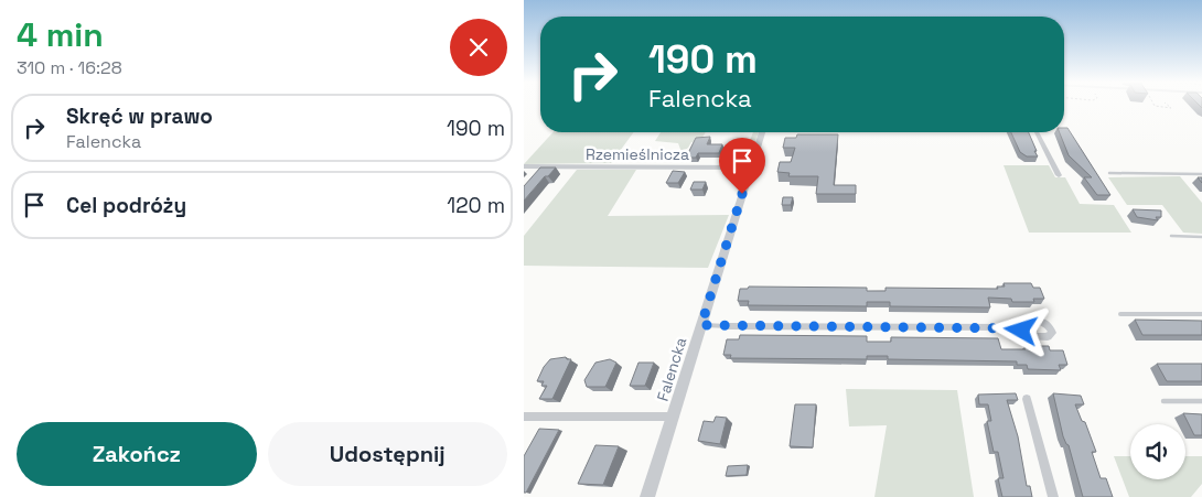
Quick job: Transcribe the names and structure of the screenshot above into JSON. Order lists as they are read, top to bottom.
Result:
{
  "streets": {
    "street": ["Rzemieślnicza", "Falencka"]
  },
  "crossings": [
    ["Rzemieślnicza", "Falencka"]
  ],
  "page": {
    "heading": ["4 min", "310 m · 16:28"],
    "turn": ["190 m", "Falencka"],
    "list": [
      {
        "name": "Skręć w prawo",
        "note": "Falencka",
        "value": "190 m"
      },
      {
        "name": "Cel podróży",
        "value": "120 m"
      }
    ],
    "buttons": ["Zakończ", "Udostępnij"]
  }
}
